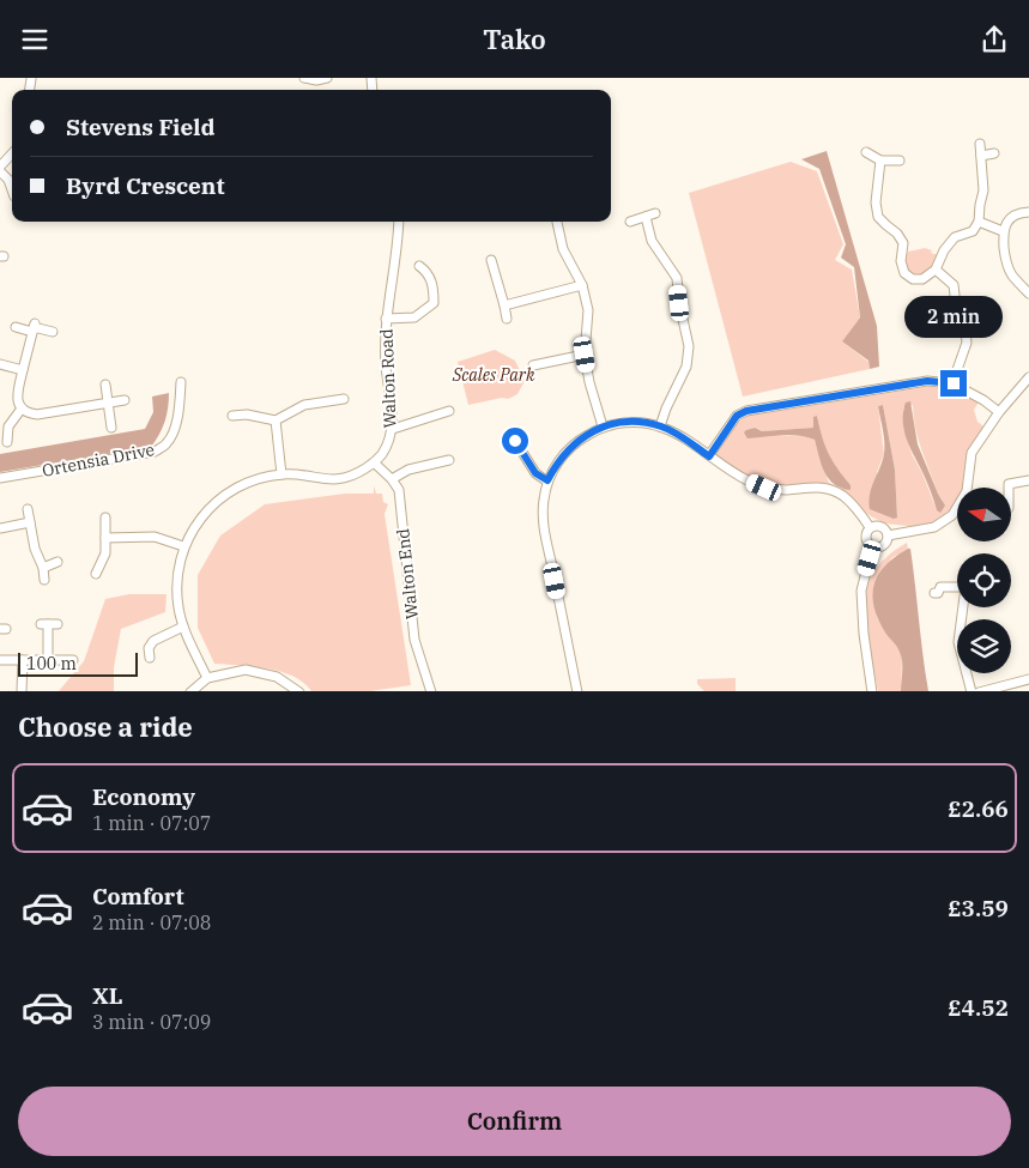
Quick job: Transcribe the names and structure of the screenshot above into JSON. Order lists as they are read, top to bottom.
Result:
{
  "streets": {
    "street": ["Walton Road", "Ortensia Drive", "Walton End"]
  },
  "parks": ["Scales Park"],
  "scale_bar": "100 m",
  "north": "left",
  "page": {
    "header": "Tako",
    "banner": ["Stevens Field", "Byrd Crescent"],
    "bubble": "2 min",
    "scale": "100 m",
    "heading": "Choose a ride",
    "list": [
      {
        "name": "Economy",
        "note": "1 min · 07:07",
        "value": "£2.66"
      },
      {
        "name": "Comfort",
        "note": "2 min · 07:08",
        "value": "£3.59"
      },
      {
        "name": "XL",
        "note": "3 min · 07:09",
        "value": "£4.52"
      }
    ],
    "buttons": "Confirm"
  }
}
